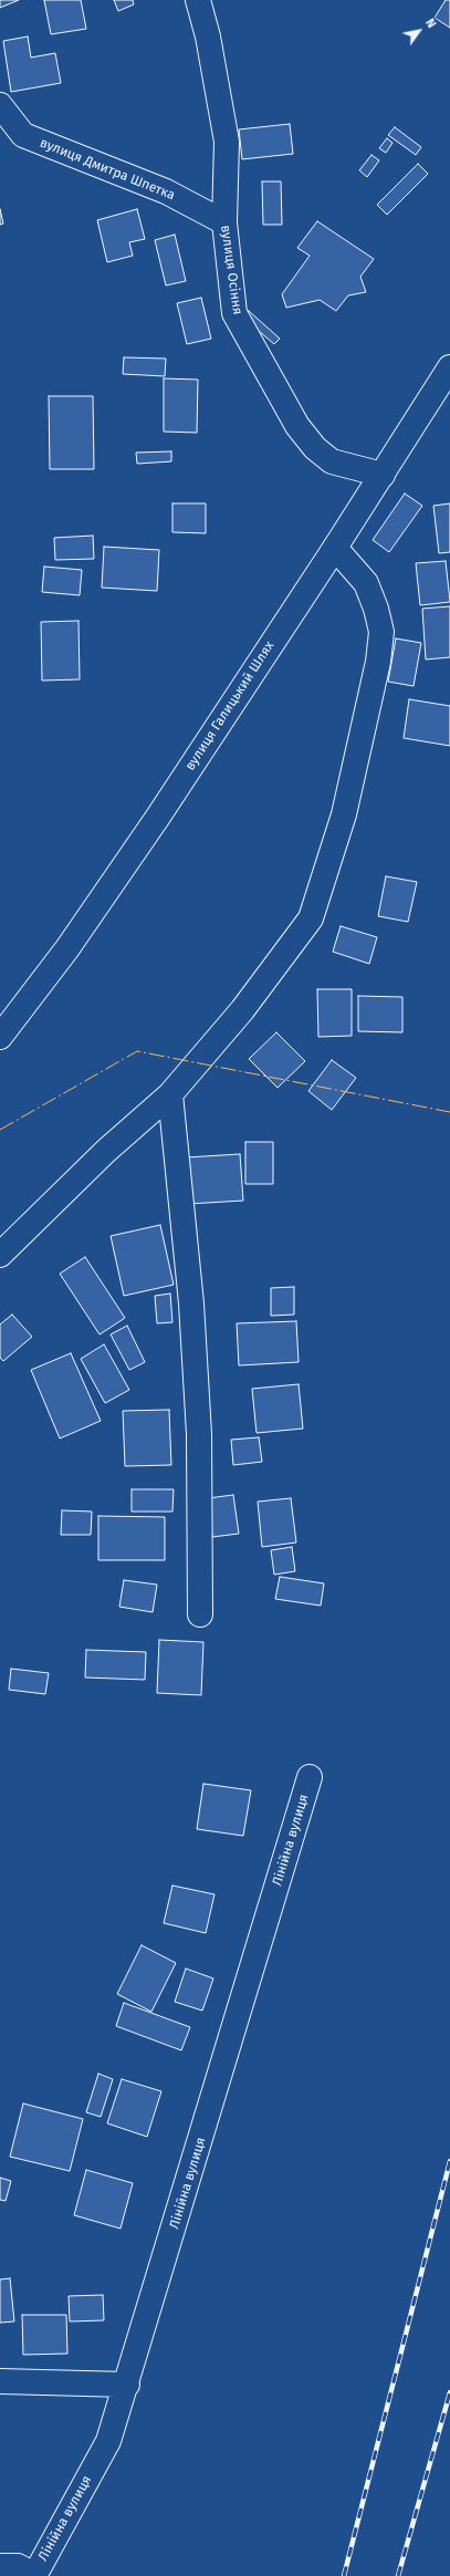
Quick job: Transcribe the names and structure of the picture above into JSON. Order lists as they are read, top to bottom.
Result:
{
  "streets": {
    "main road": [
      "вулиця Дмитра Шпетка",
      "вулиця Осіння",
      "вулиця Галицький Шлях",
      "Лінійна вулиця"
    ]
  },
  "crossings": [
    ["вулиця Дмитра Шпетка", "вулиця Осіння"],
    ["вулиця Осіння", "вулиця Галицький Шлях"]
  ],
  "north": "top right"
}
